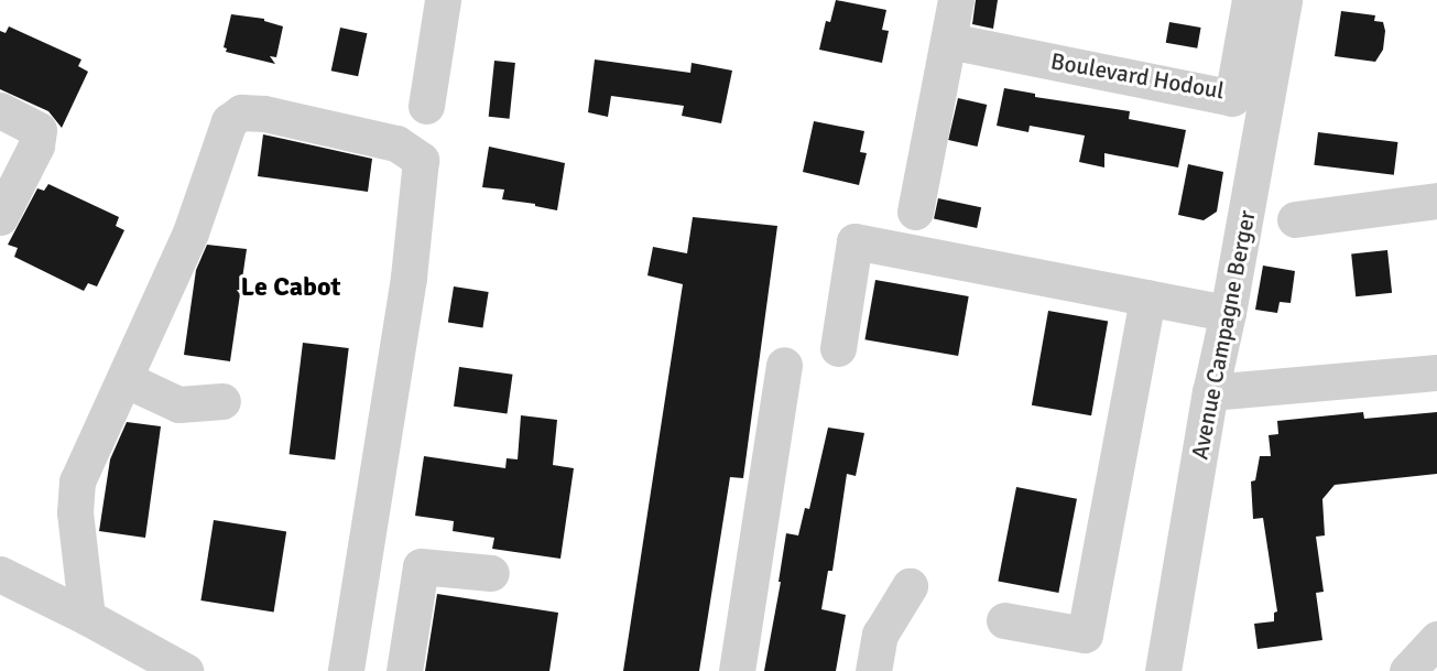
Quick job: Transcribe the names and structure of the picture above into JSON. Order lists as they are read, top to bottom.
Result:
{
  "streets": {
    "street": ["Boulevard Hodoul", "Avenue Campagne Berger"]
  },
  "districts": ["Le Cabot"]
}
